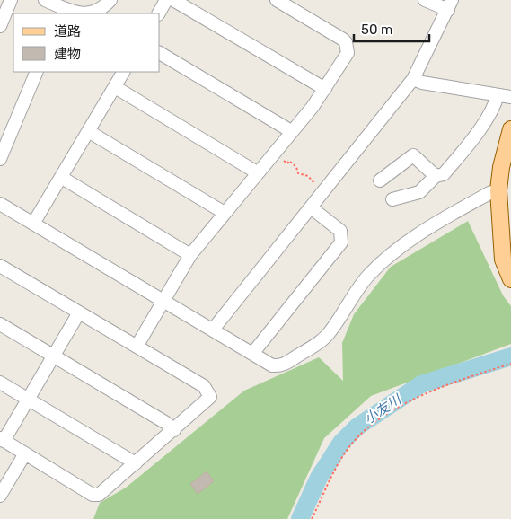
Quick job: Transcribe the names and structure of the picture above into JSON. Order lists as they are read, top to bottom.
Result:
{
  "water": ["小友川"],
  "legend": ["道路", "建物"],
  "scale_bar": "50 m"
}
